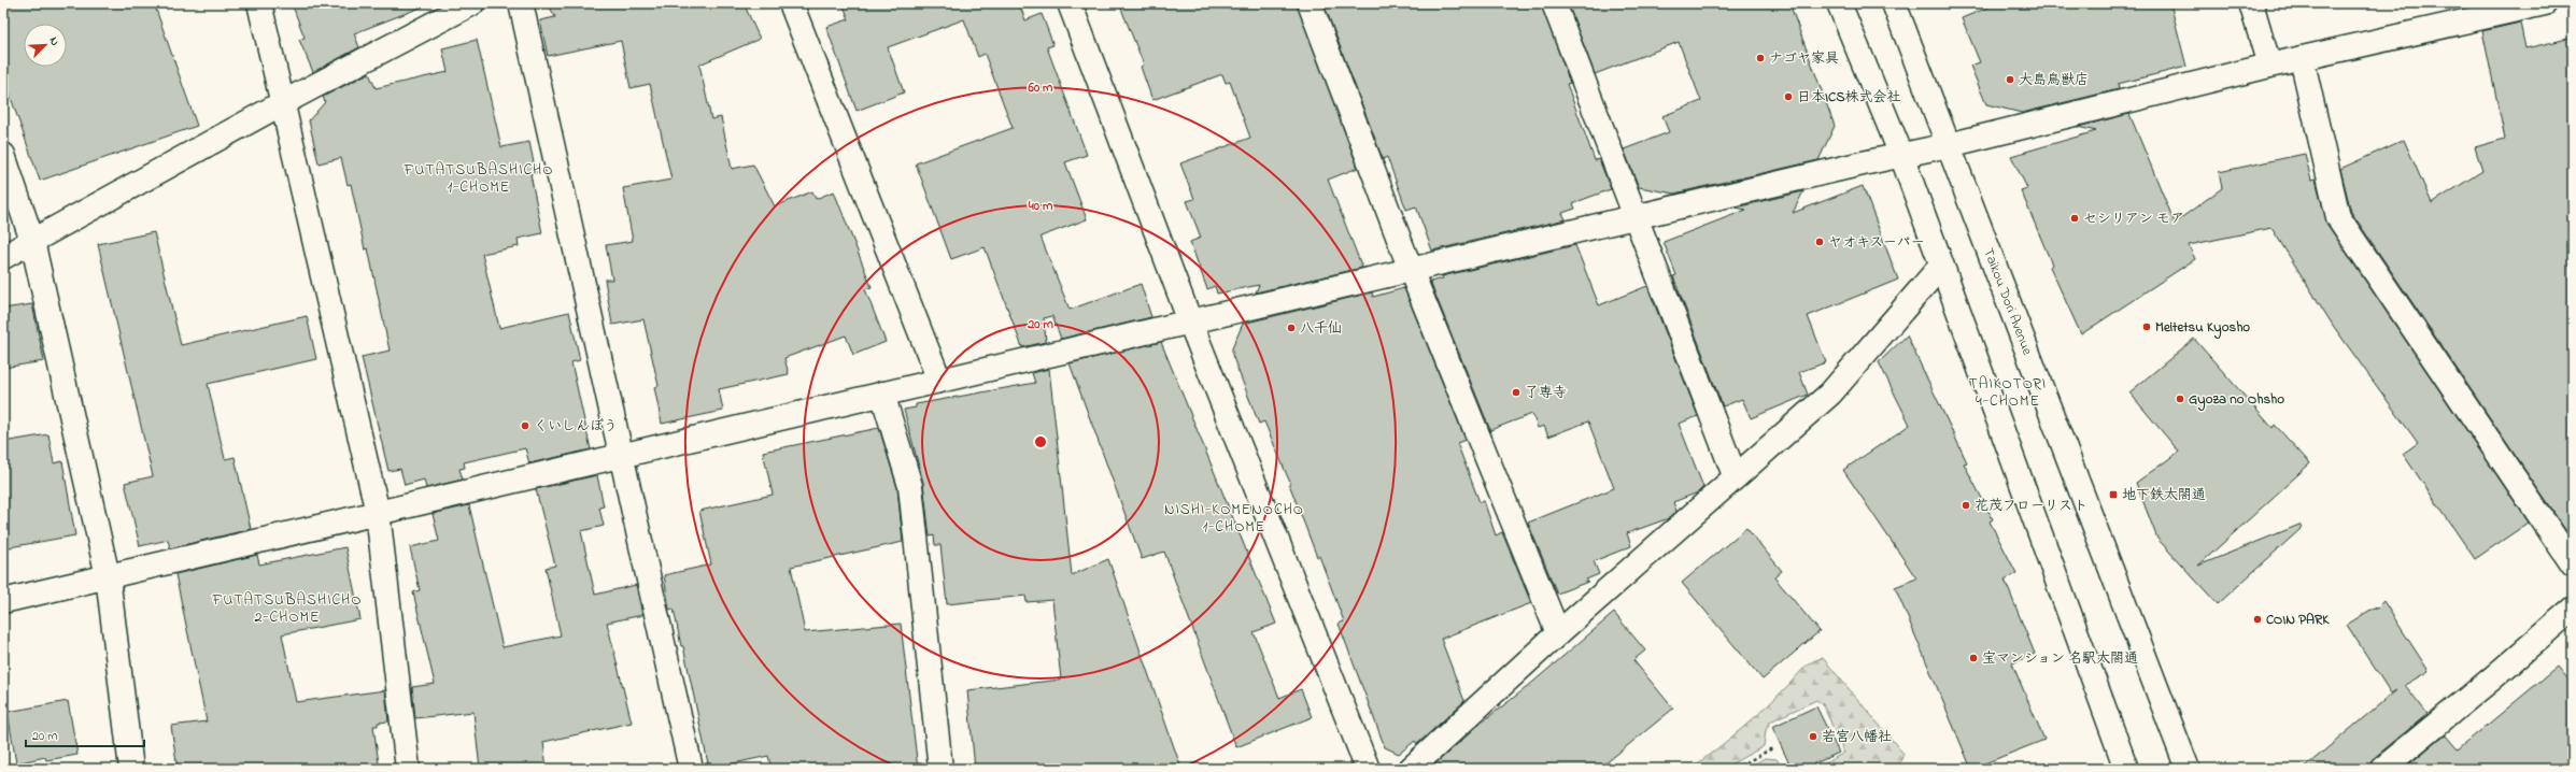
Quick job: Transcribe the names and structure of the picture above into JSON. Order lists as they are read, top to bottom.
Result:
{
  "streets": {
    "street": ["Taikou Dori Avenue"]
  },
  "districts": [
    "FUTATSUBASHICHO 1-CHOME",
    "TAIKOTORI 4-CHOME",
    "NISHI-KOMENOCHO 1-CHOME",
    "FUTATSUBASHICHO 2-CHOME"
  ],
  "places": {
    "other": [
      "ナゴヤ家具",
      "大島鳥獣店",
      "日本ICS株式会社",
      "セシリアン モア",
      "ヤオキスーパー",
      "Meitetsu Kyosho",
      "八千仙",
      "了専寺",
      "Gyoza no Ohsho",
      "くいしんぼう",
      "花茂フローリスト",
      "COIN PARK",
      "宝マンション 名駅太閤通",
      "若宮八幡社"
    ],
    "transit": ["地下鉄太閤通"]
  },
  "scale_bar": "20 m",
  "north": "top right",
  "rings": ["60 m", "40 m", "20 m"]
}
